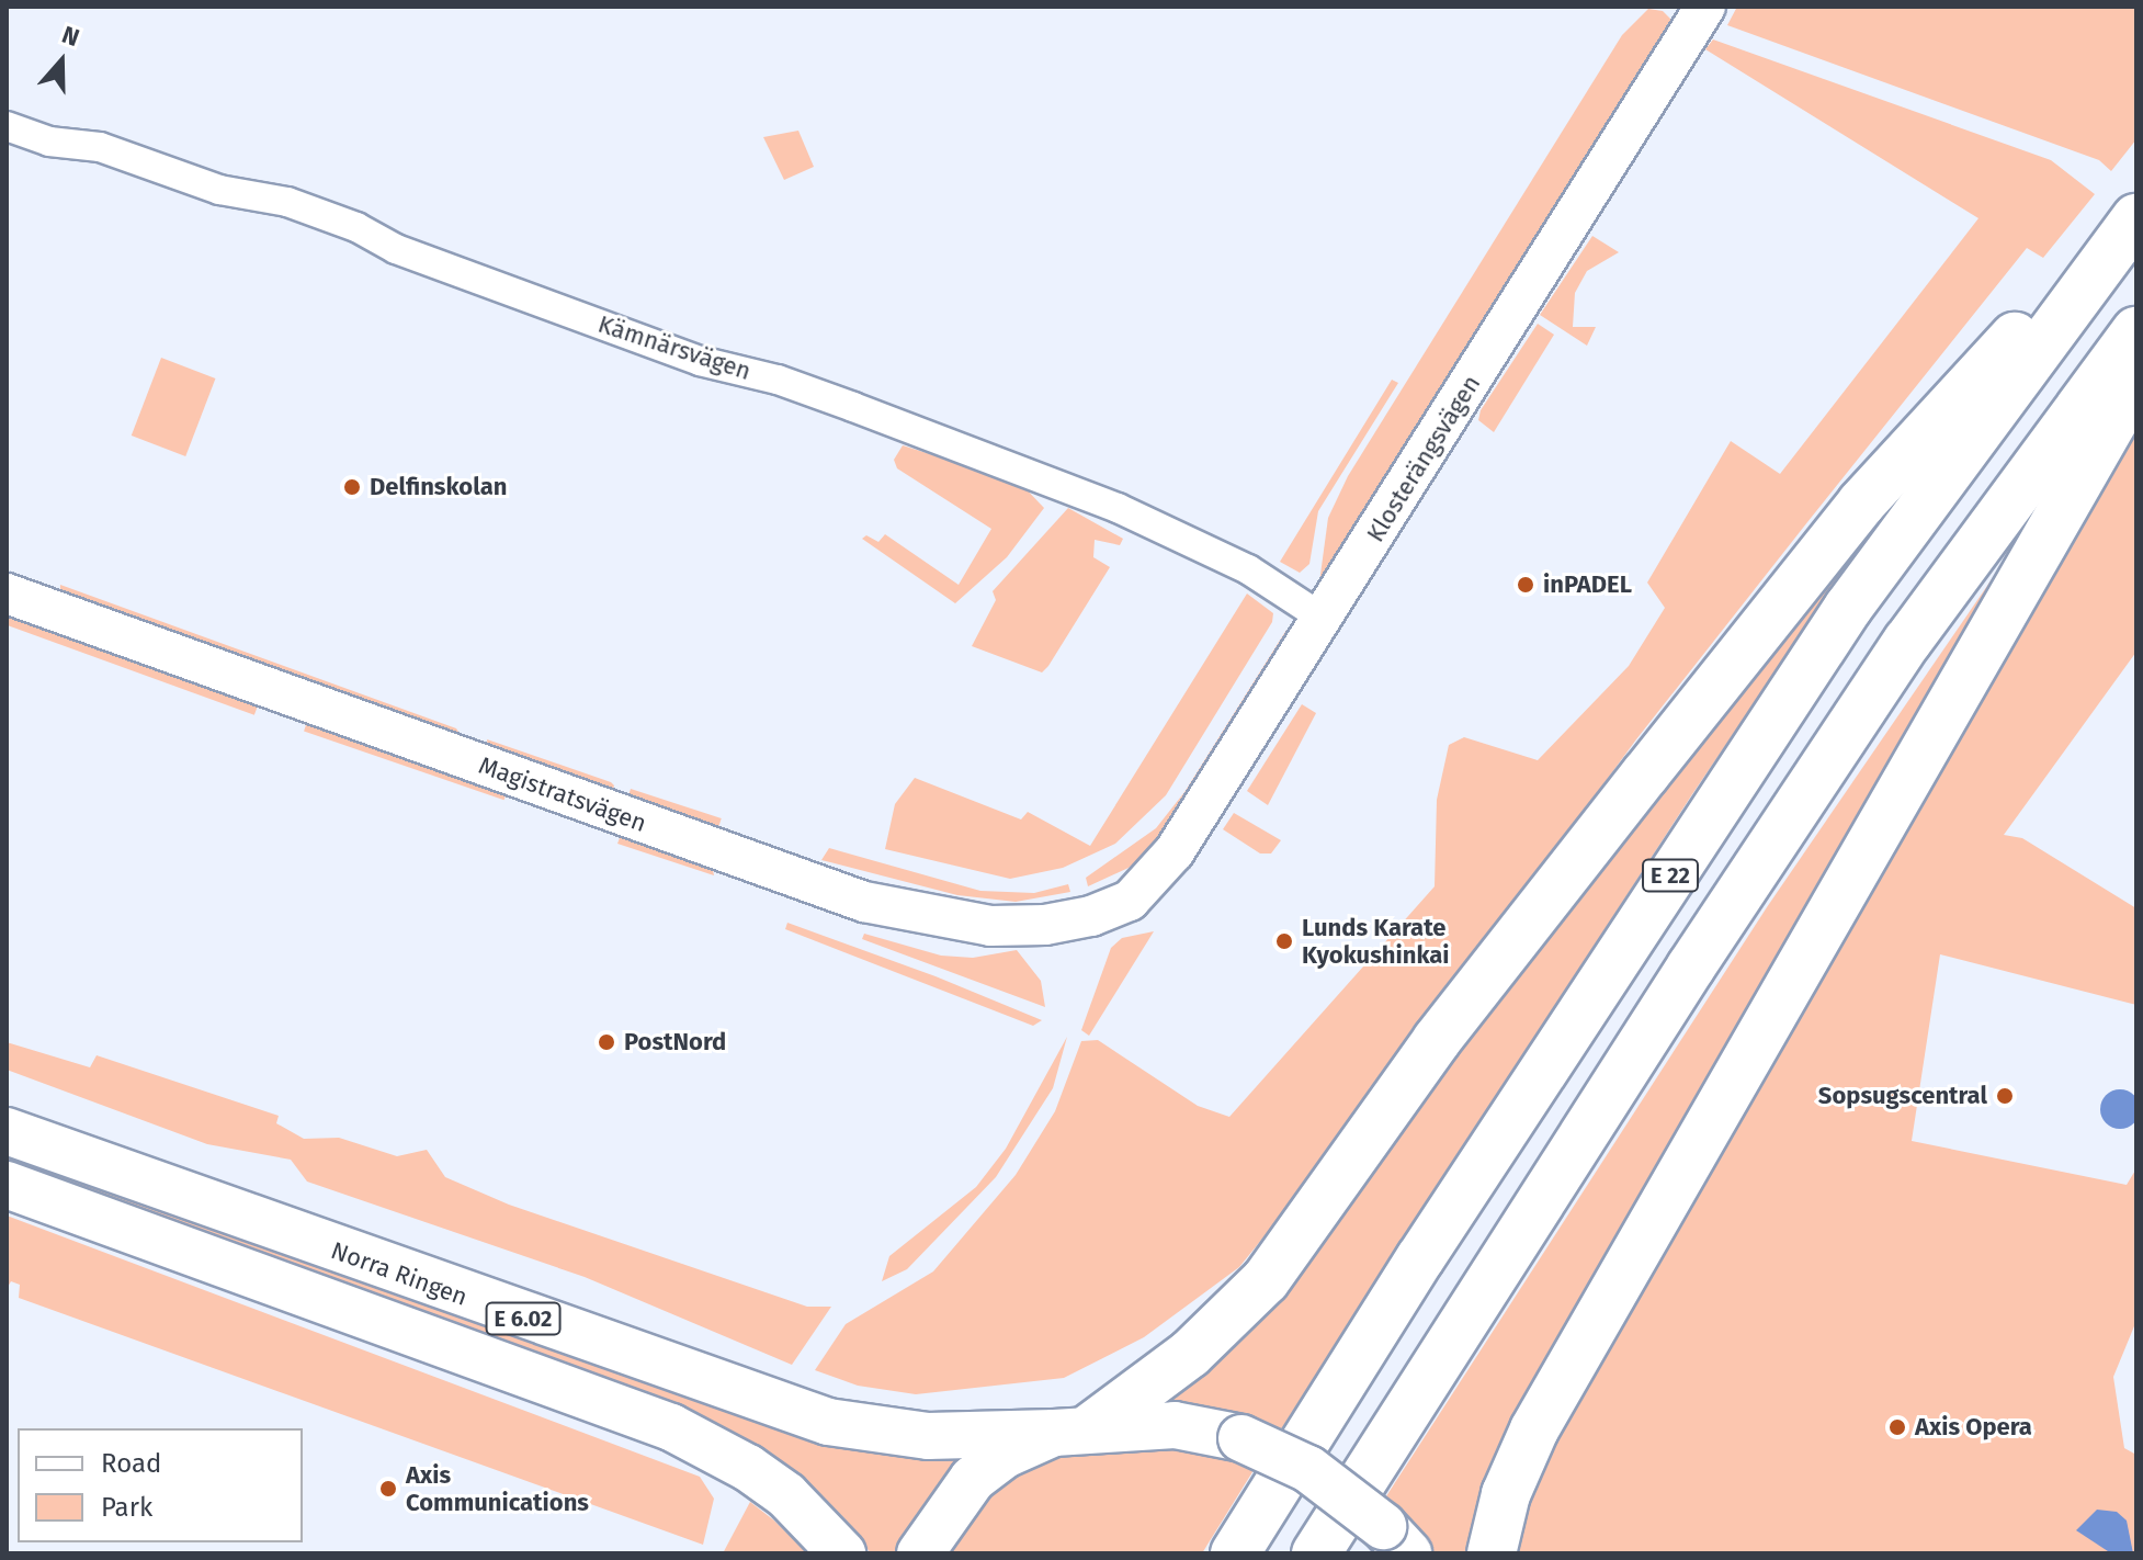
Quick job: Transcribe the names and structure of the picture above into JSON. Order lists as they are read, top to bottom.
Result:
{
  "streets": {
    "highway": ["E 22"],
    "main road": ["Norra Ringen", "E 6.02"],
    "street": ["Kämnärsvägen", "Klosterängsvägen", "Magistratsvägen"]
  },
  "crossings": [
    ["Kämnärsvägen", "Klosterängsvägen"],
    ["Klosterängsvägen", "Magistratsvägen"]
  ],
  "places": [
    "Delfinskolan",
    "inPADEL",
    "Lunds Karate Kyokushinkai",
    "PostNord",
    "Sopsugscentral",
    "Axis Opera",
    "Axis Communications"
  ],
  "legend": ["Road", "Park"],
  "north": "top"
}
